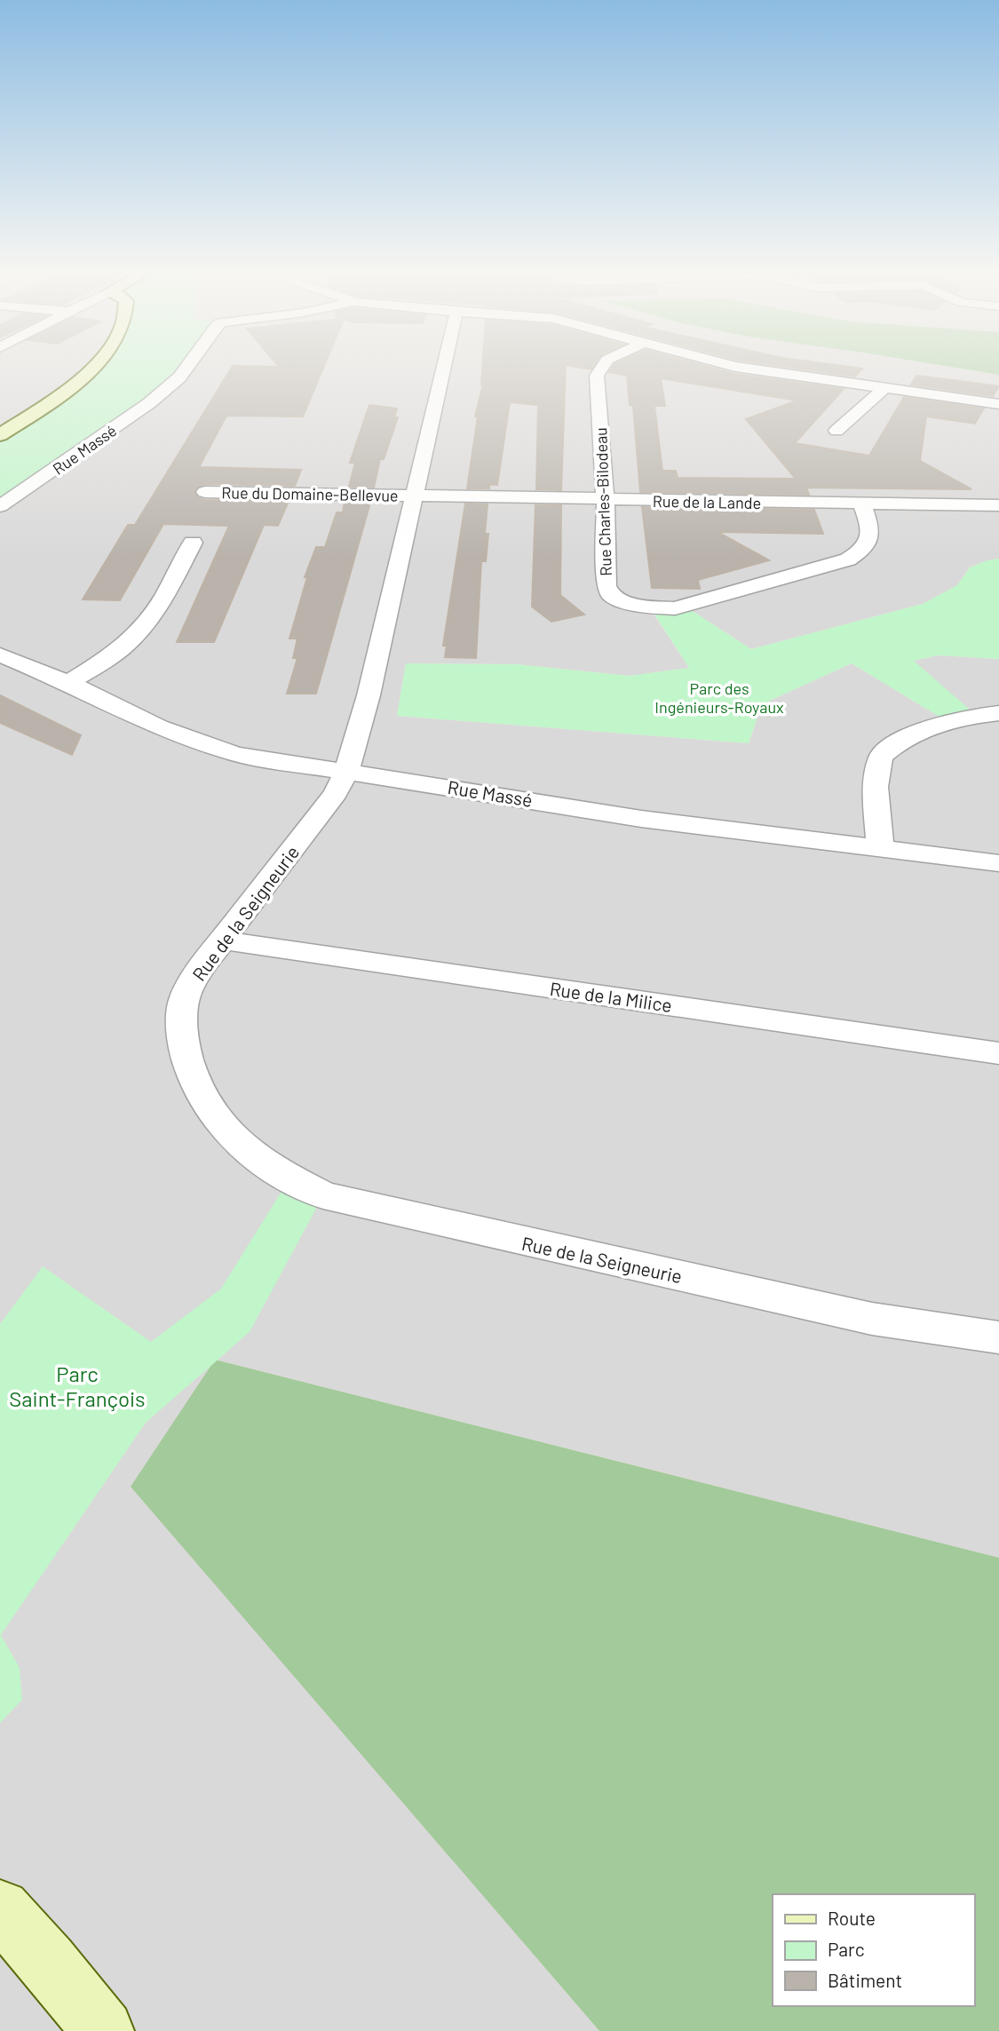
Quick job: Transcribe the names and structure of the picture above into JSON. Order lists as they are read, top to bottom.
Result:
{
  "streets": {
    "street": [
      "Rue Massé",
      "Rue du Domaine-Bellevue",
      "Rue Charles-Bilodeau",
      "Rue de la Lande",
      "Rue de la Seigneurie",
      "Rue de la Milice"
    ]
  },
  "crossings": [
    ["Rue Massé", "Rue de la Seigneurie"],
    ["Rue du Domaine-Bellevue", "Rue de la Lande"],
    ["Rue du Domaine-Bellevue", "Rue de la Seigneurie"],
    ["Rue Charles-Bilodeau", "Rue de la Lande"],
    ["Rue de la Lande", "Rue de la Seigneurie"],
    ["Rue de la Seigneurie", "Rue de la Milice"]
  ],
  "parks": ["Parc des Ingénieurs-Royaux", "Parc Saint-François"],
  "legend": ["Route", "Parc", "Bâtiment"]
}
